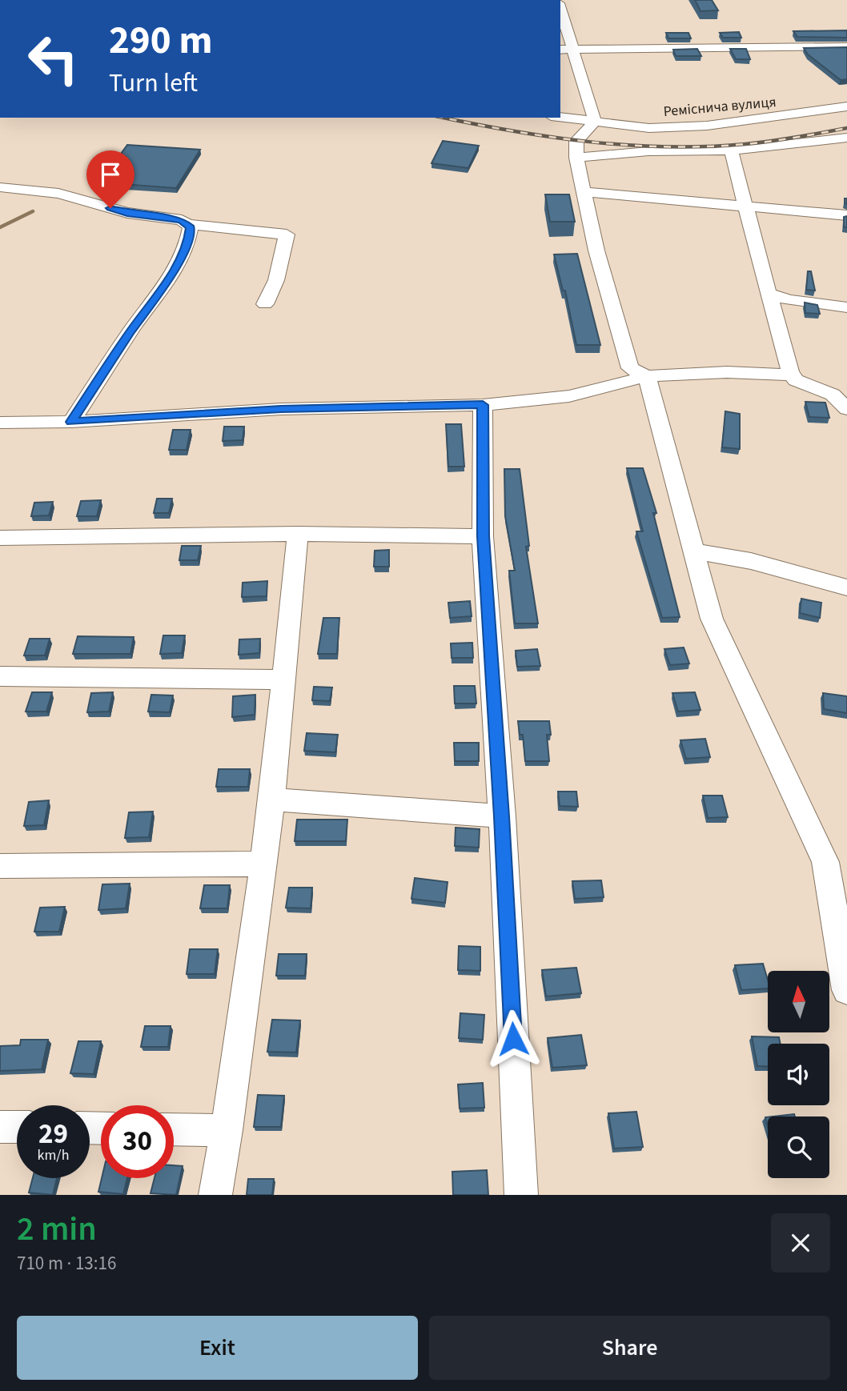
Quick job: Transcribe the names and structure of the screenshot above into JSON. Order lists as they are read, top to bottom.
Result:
{
  "streets": {
    "street": ["Реміснича вулиця"]
  },
  "north": "top",
  "page": {
    "turn": ["290 m", "Turn left"],
    "speed": "29 km/h",
    "limit": "30",
    "heading": ["2 min", "710 m · 13:16"],
    "buttons": ["Exit", "Share"]
  }
}
